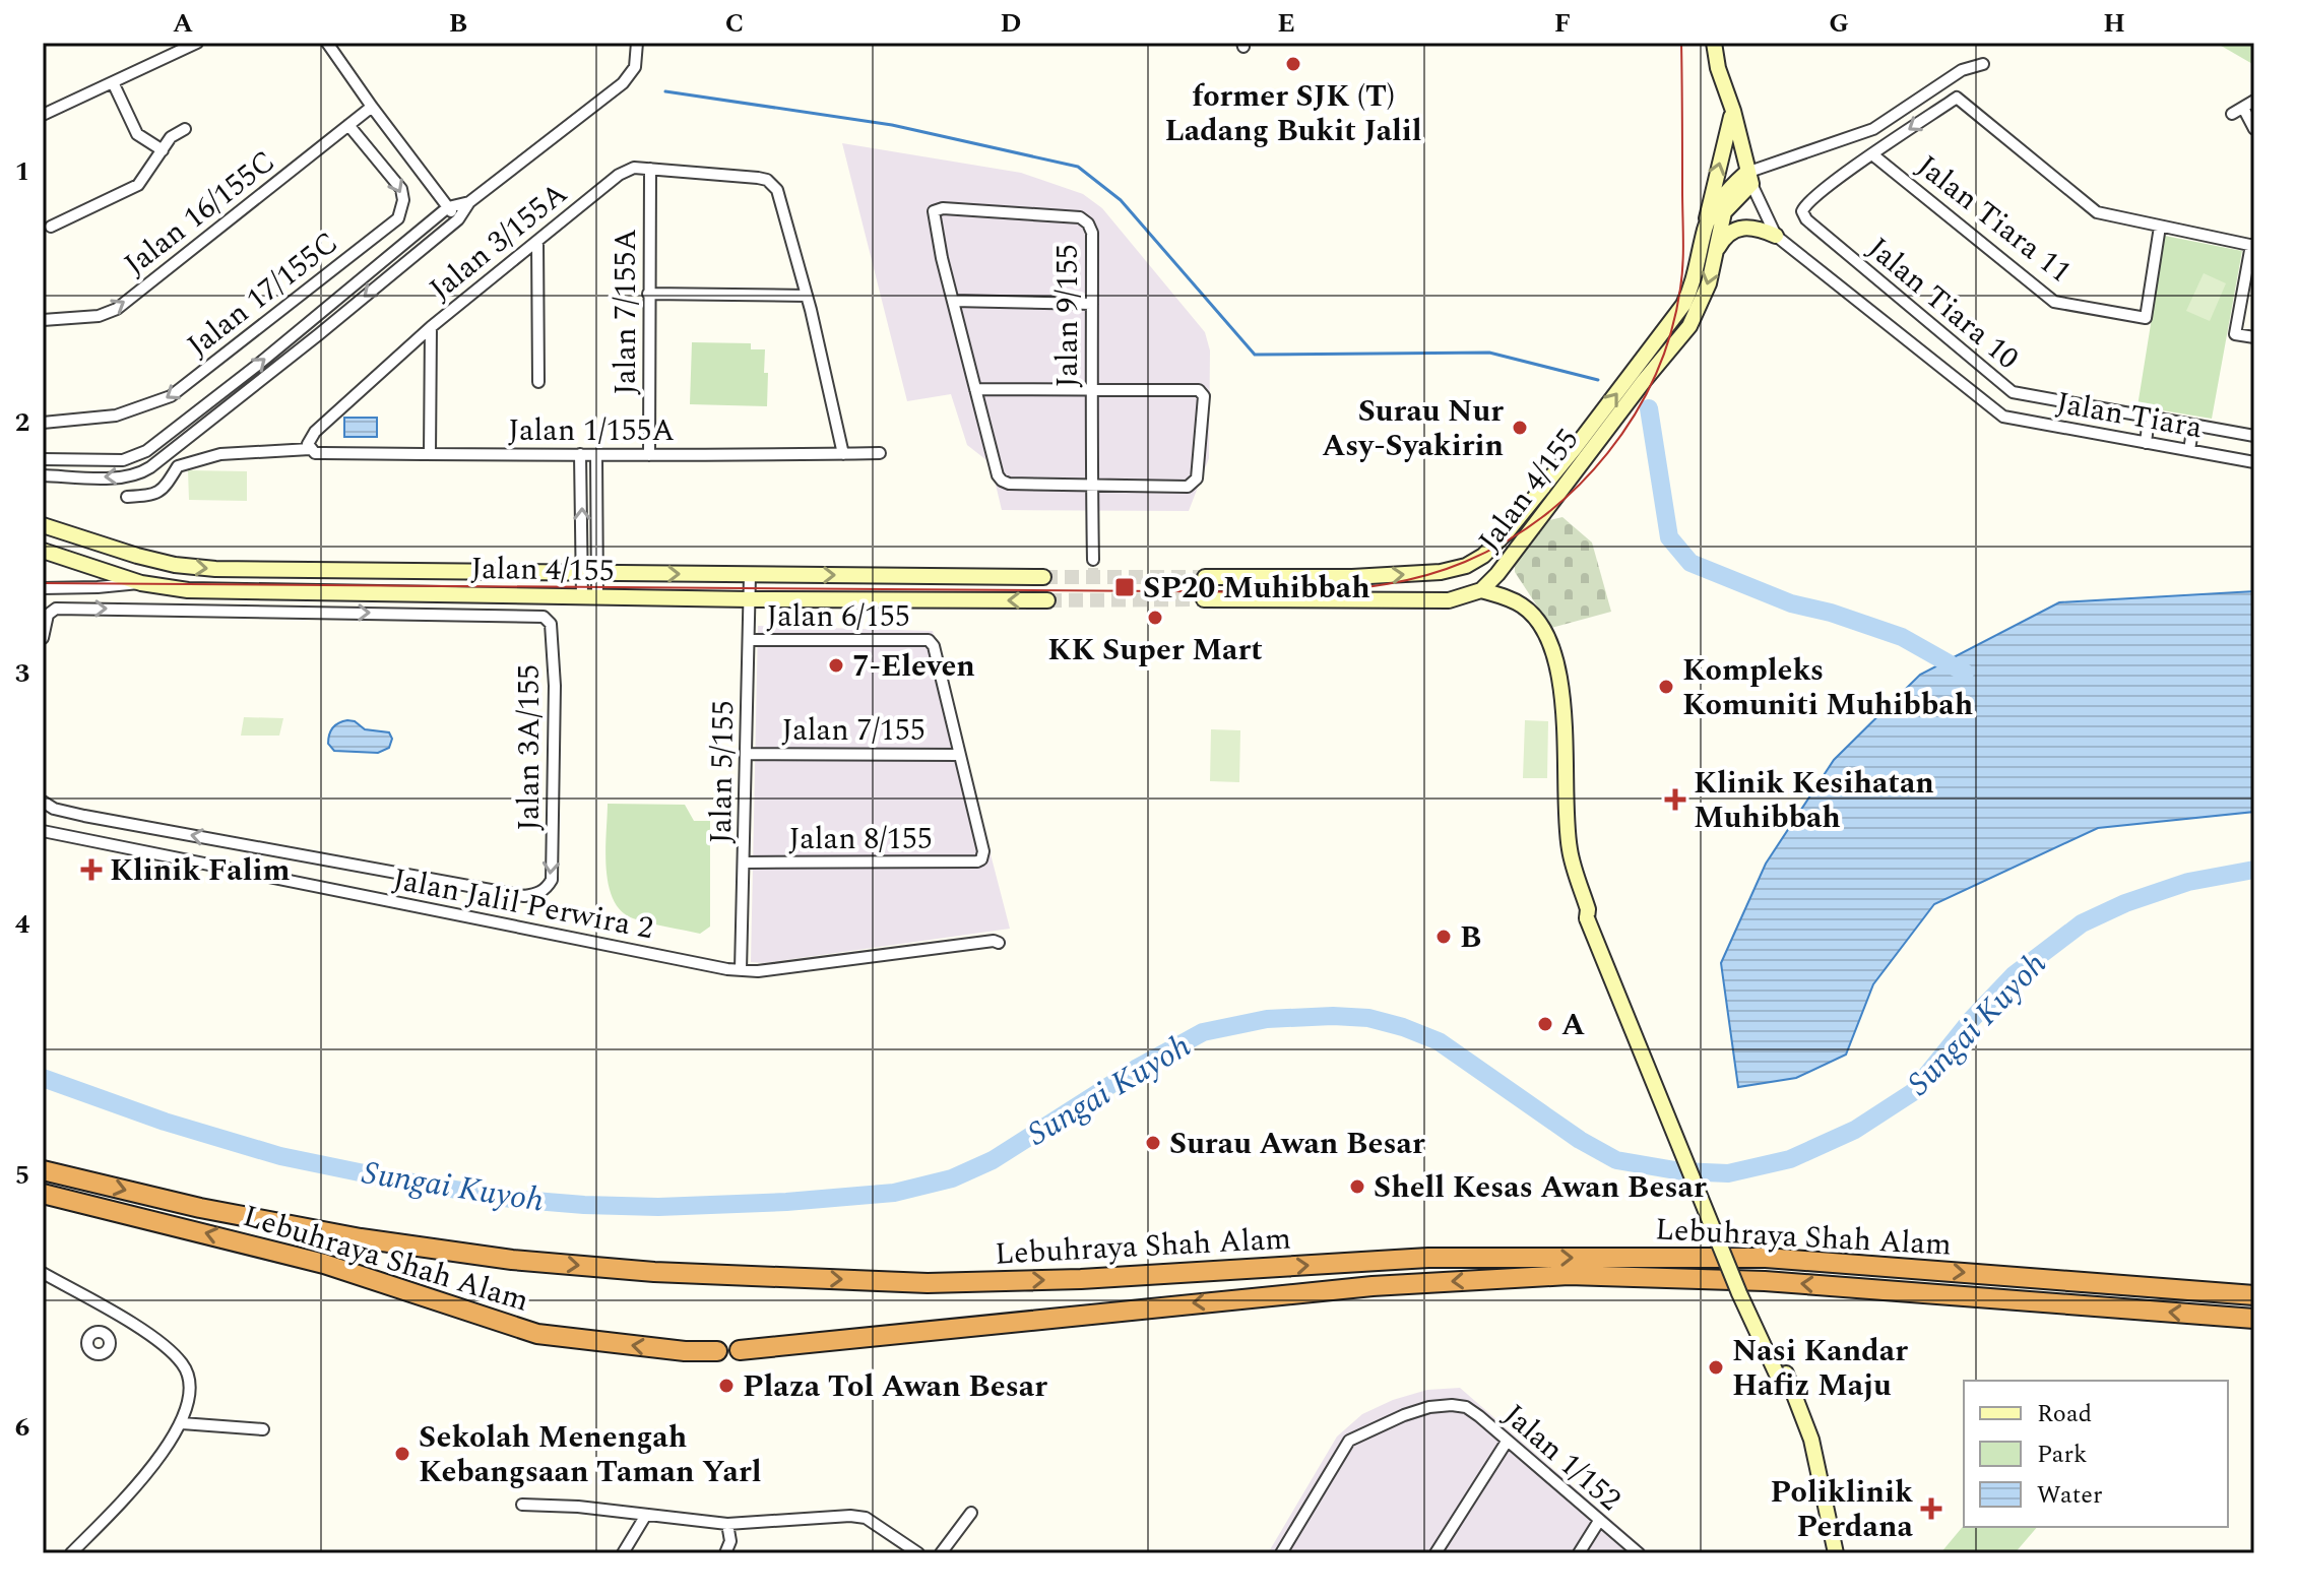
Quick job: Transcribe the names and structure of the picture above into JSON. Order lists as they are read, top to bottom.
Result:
{
  "streets": {
    "highway": ["Lebuhraya Shah Alam"],
    "street": [
      "Jalan 16/155C",
      "Jalan Tiara 11",
      "Jalan 3/155A",
      "Jalan 17/155C",
      "Jalan Tiara 10",
      "Jalan 7/155A",
      "Jalan 9/155",
      "Jalan Tiara",
      "Jalan 1/155A",
      "Jalan 4/155",
      "Jalan 6/155",
      "Jalan 7/155",
      "Jalan 3A/155",
      "Jalan 5/155",
      "Jalan 8/155",
      "Jalan Jalil Perwira 2",
      "Jalan 1/152"
    ]
  },
  "crossings": [
    ["Jalan 16/155C", "Jalan 17/155C"],
    ["Jalan Tiara 11", "Jalan Tiara 10"],
    ["Jalan 3/155A", "Jalan 7/155A"],
    ["Jalan 3/155A", "Jalan 1/155A"],
    ["Jalan 7/155A", "Jalan 1/155A"],
    ["Jalan Tiara", "Jalan 4/155"],
    ["Jalan 4/155", "Jalan 5/155"],
    ["Jalan 6/155", "Jalan 7/155"],
    ["Jalan 6/155", "Jalan 5/155"],
    ["Jalan 6/155", "Jalan 8/155"],
    ["Jalan 7/155", "Jalan 5/155"],
    ["Jalan 7/155", "Jalan 8/155"],
    ["Jalan 5/155", "Jalan 8/155"],
    ["Jalan 5/155", "Jalan Jalil Perwira 2"]
  ],
  "one_way": ["Jalan 16/155C"],
  "water": ["Sungai Kuyoh"],
  "places": {
    "other": [
      "former SJK (T) Ladang Bukit Jalil",
      "Surau Nur Asy-Syakirin",
      "KK Super Mart",
      "7-Eleven",
      "Kompleks Komuniti Muhibbah",
      "B",
      "A",
      "Surau Awan Besar",
      "Shell Kesas Awan Besar",
      "Nasi Kandar Hafiz Maju",
      "Plaza Tol Awan Besar",
      "Sekolah Menengah Kebangsaan Taman Yarl"
    ],
    "transit": ["SP20 Muhibbah"],
    "health": ["Klinik Kesihatan Muhibbah", "Klinik Falim", "Poliklinik Perdana"]
  },
  "legend": ["Road", "Park", "Water"],
  "grid": {
    "columns": [
      "A",
      "B",
      "C",
      "D",
      "E",
      "F",
      "G",
      "H"
    ],
    "rows": [
      "1",
      "2",
      "3",
      "4",
      "5",
      "6"
    ]
  }
}
